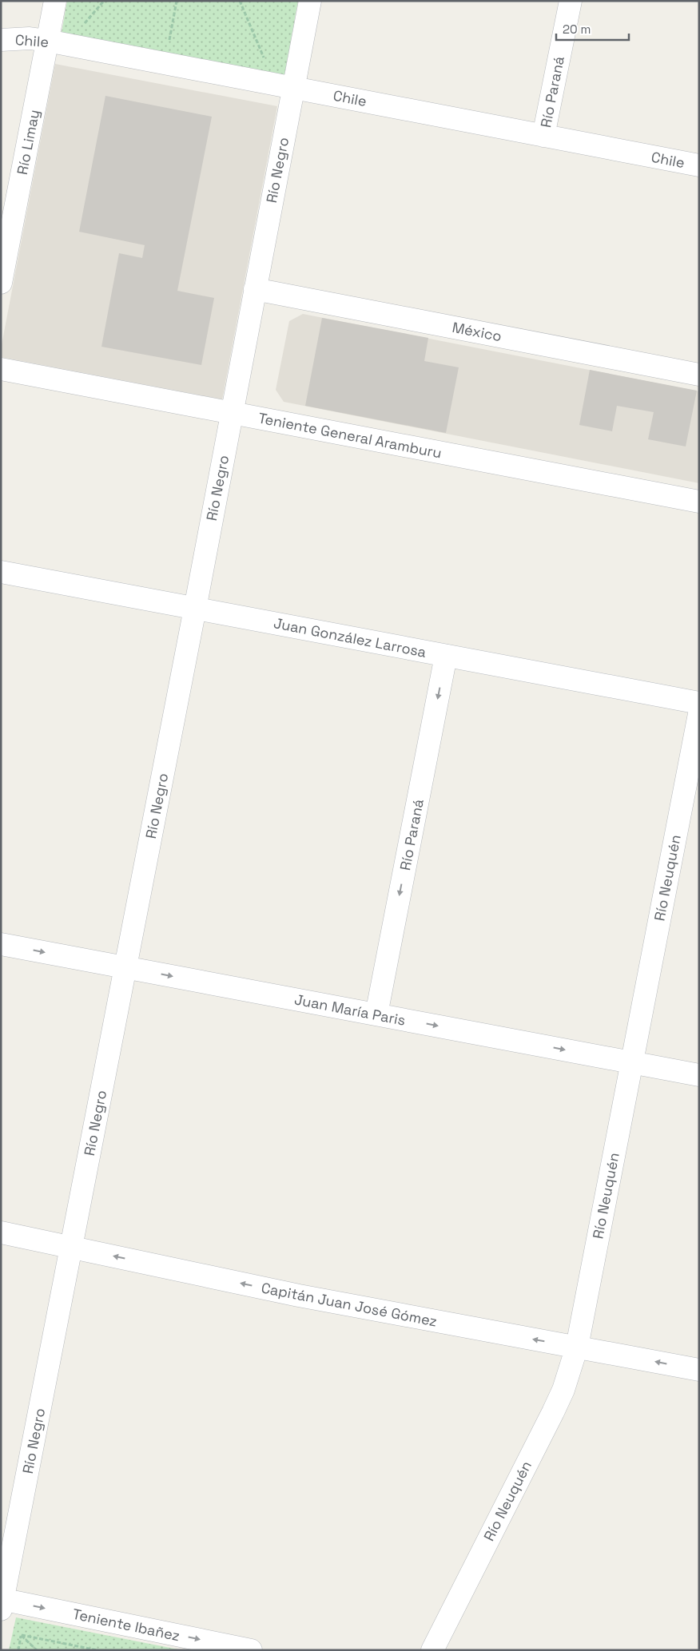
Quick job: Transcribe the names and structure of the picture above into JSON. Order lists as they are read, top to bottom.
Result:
{
  "streets": {
    "street": [
      "Chile",
      "Río Paraná",
      "Río Limay",
      "Río Negro",
      "México",
      "Teniente General Aramburu",
      "Juan González Larrosa",
      "Río Neuquén",
      "Juan María Paris",
      "Capitán Juan José Gómez",
      "Teniente Ibañez"
    ]
  },
  "crossings": [
    ["Chile", "Río Paraná"],
    ["Chile", "Río Limay"],
    ["Chile", "Río Negro"],
    ["Río Paraná", "Juan González Larrosa"],
    ["Río Paraná", "Juan María Paris"],
    ["Río Negro", "México"],
    ["Río Negro", "Teniente General Aramburu"],
    ["Río Negro", "Juan González Larrosa"],
    ["Río Negro", "Juan María Paris"],
    ["Río Negro", "Capitán Juan José Gómez"],
    ["Río Negro", "Teniente Ibañez"],
    ["Río Neuquén", "Juan María Paris"],
    ["Río Neuquén", "Capitán Juan José Gómez"]
  ],
  "one_way": [
    "Río Paraná",
    "Juan María Paris",
    "Capitán Juan José Gómez",
    "Teniente Ibañez"
  ],
  "scale_bar": "20 m"
}
